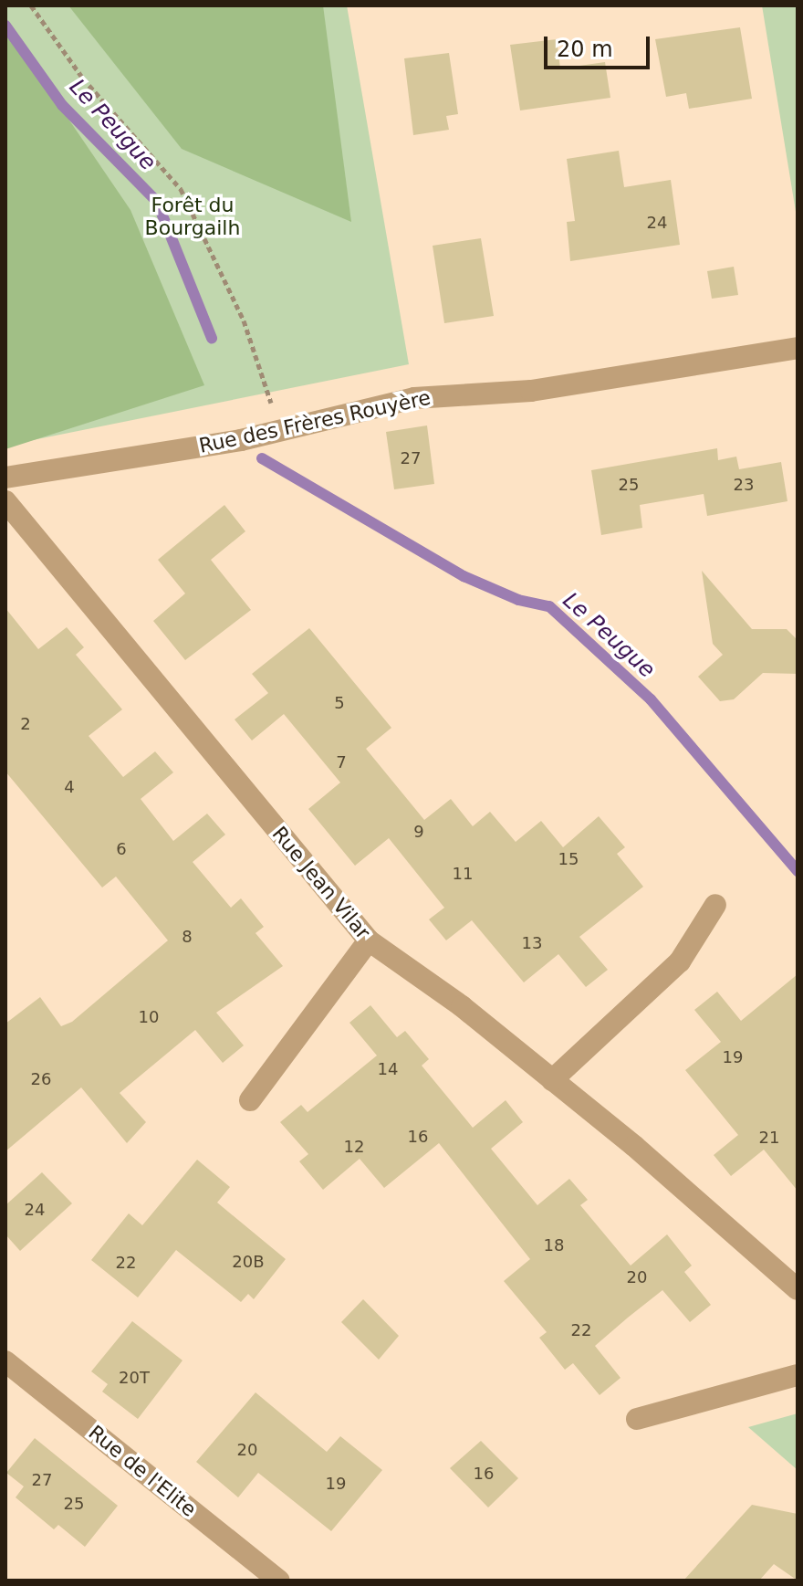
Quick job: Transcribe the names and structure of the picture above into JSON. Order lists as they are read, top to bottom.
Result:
{
  "streets": {
    "street": ["Rue des Frères Rouyère", "Rue Jean Vilar", "Rue de l'Elite"]
  },
  "water": ["Le Peugue"],
  "parks": ["Forêt du Bourgailh"],
  "house_numbers": [
    "24",
    "27",
    "25",
    "23",
    "5",
    "2",
    "7",
    "4",
    "9",
    "6",
    "15",
    "11",
    "8",
    "13",
    "10",
    "19",
    "14",
    "26",
    "16",
    "21",
    "12",
    "24",
    "18",
    "20B",
    "22",
    "20",
    "22",
    "20T",
    "20",
    "16",
    "27",
    "19",
    "25"
  ],
  "scale_bar": "20 m"
}
